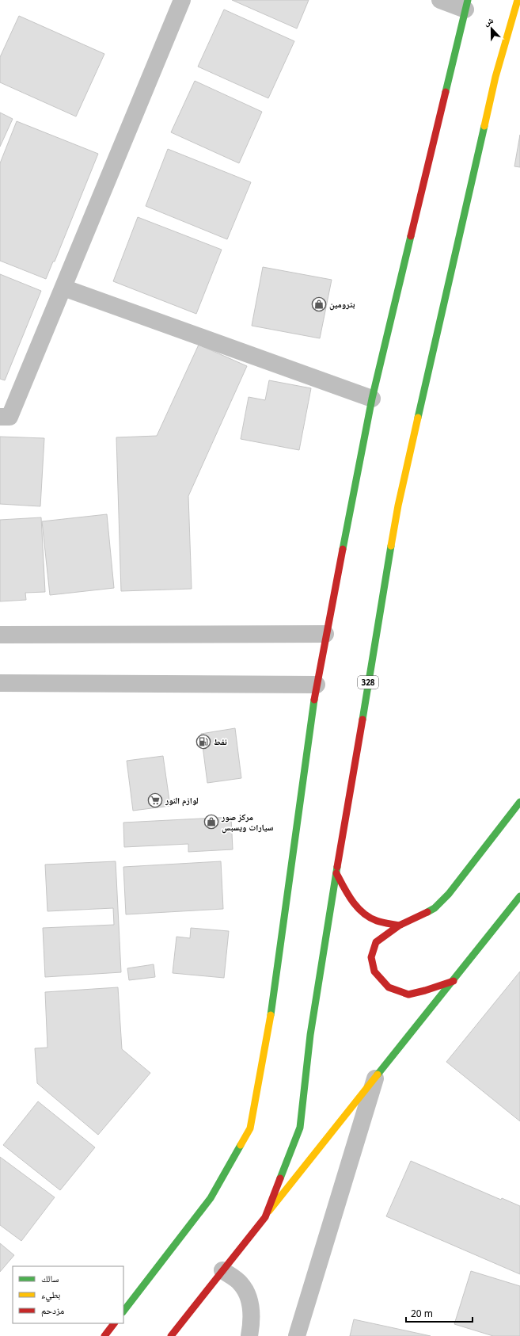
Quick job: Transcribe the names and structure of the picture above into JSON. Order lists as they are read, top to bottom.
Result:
{
  "streets": {
    "main road": ["328"]
  },
  "places": {
    "shop": ["بترومين", "مركز صور سيارات ويسبس"],
    "fuel station": ["نفط"],
    "supermarket": ["لوازم النور"]
  },
  "legend": ["سالك", "بطيء", "مزدحم"],
  "scale_bar": "20 m",
  "north": "top"
}
